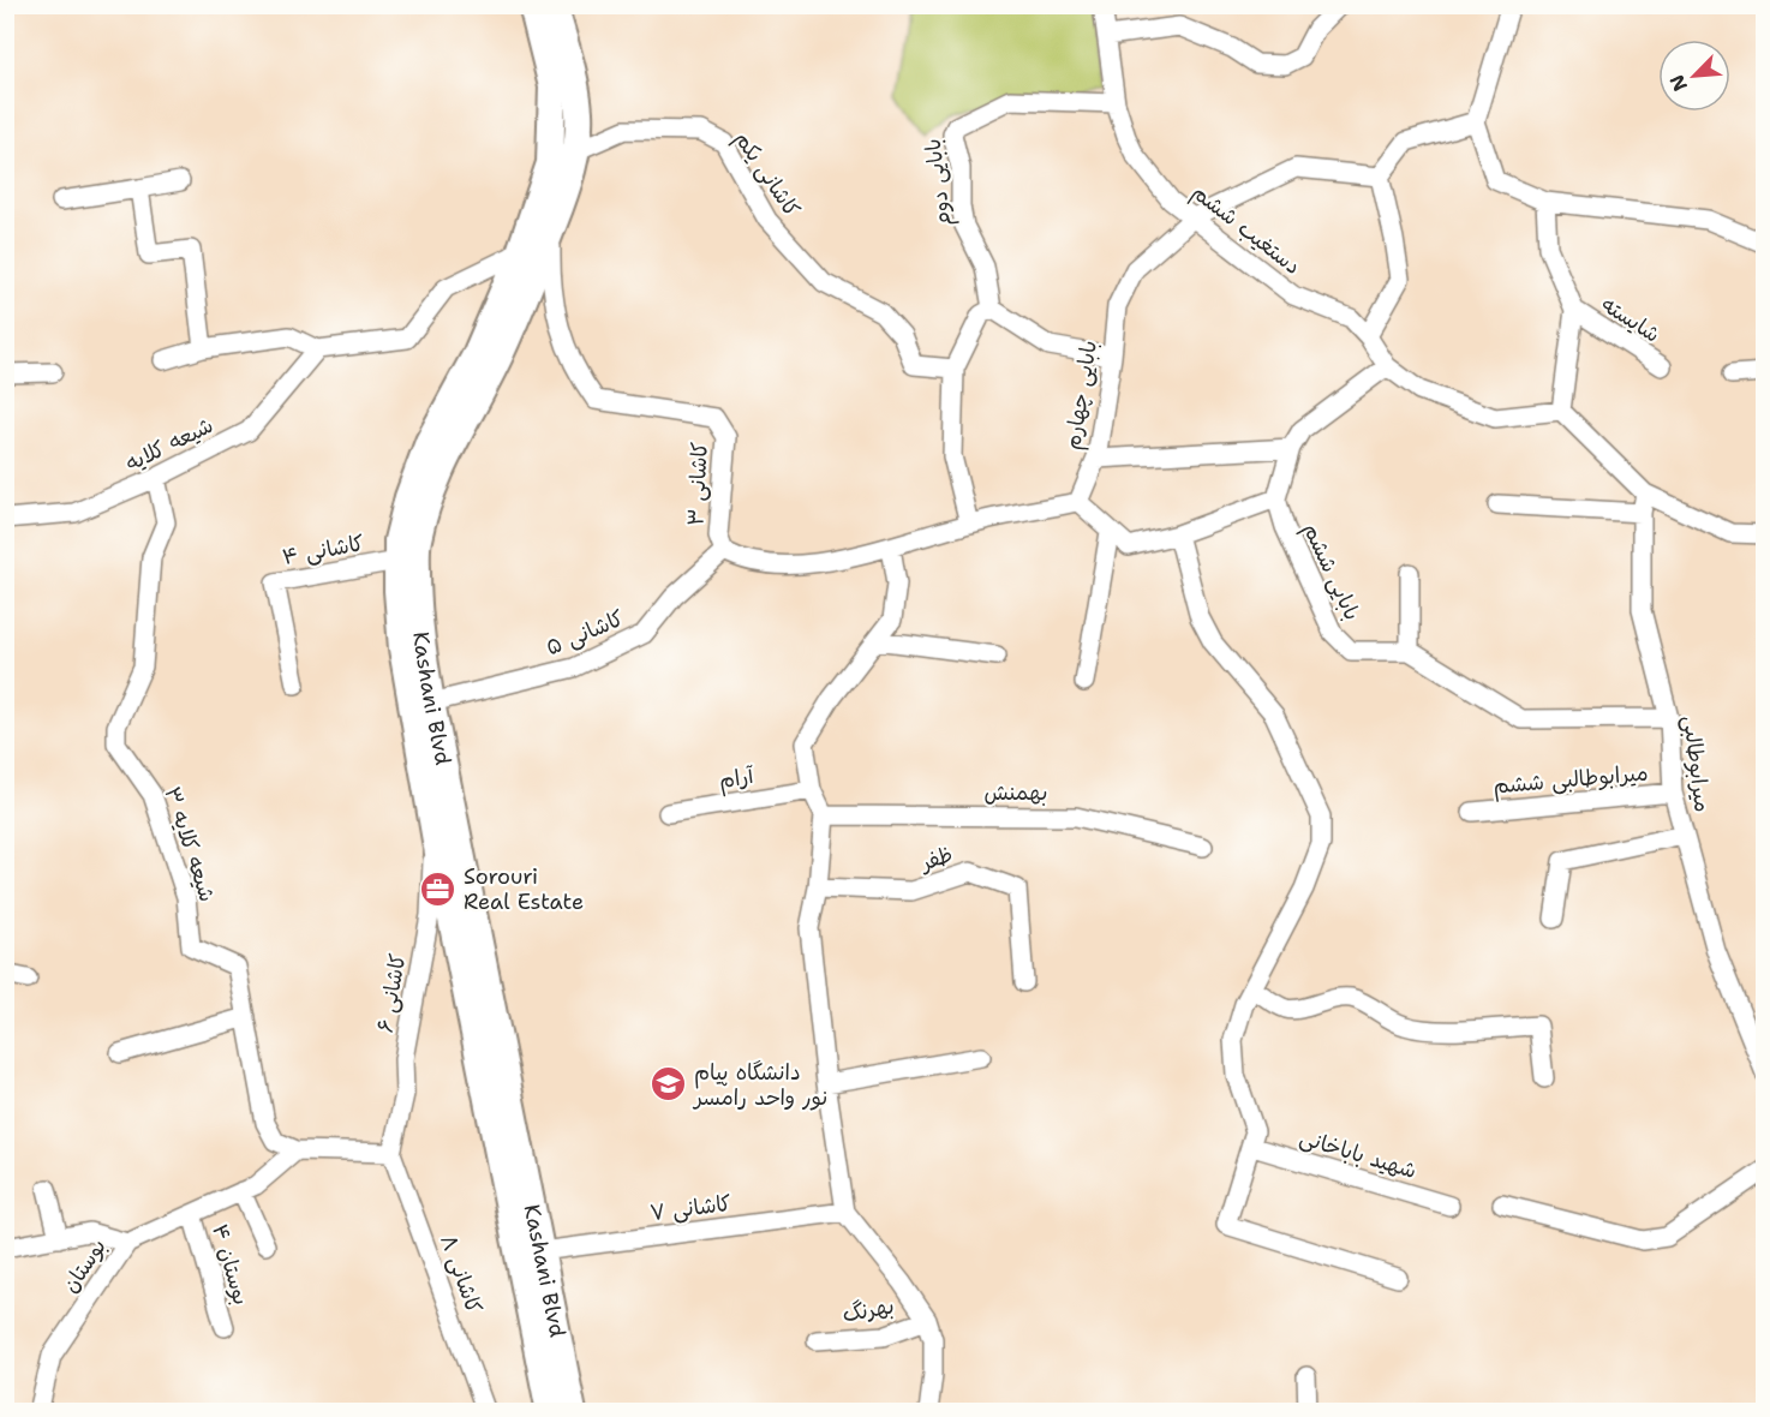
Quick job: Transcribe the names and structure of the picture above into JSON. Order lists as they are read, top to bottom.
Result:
{
  "streets": {
    "main road": ["Kashani Blvd"],
    "street": [
      "کاشانی یکم",
      "بابایی دوم",
      "دستغیب ششم",
      "شایسته",
      "بابایی چهارم",
      "شیعه کلایه",
      "کاشانی ۳",
      "کاشانی ۴",
      "بابایی ششم",
      "کاشانی ۵",
      "میرابوطالبی",
      "آرام",
      "میرابوطالبی ششم",
      "بهمنش",
      "شیعه کلایه ۳",
      "ظفر",
      "کاشانی ۶",
      "شهید باباخانی",
      "کاشانی ۷",
      "بوستان ۴",
      "بوستان",
      "کاشانی ۸",
      "بهرنگ"
    ]
  },
  "crossings": [
    ["کاشانی یکم", "Kashani Blvd"],
    ["بابایی دوم", "دستغیب ششم"],
    ["دستغیب ششم", "بابایی چهارم"],
    ["شیعه کلایه", "شیعه کلایه ۳"],
    ["کاشانی ۳", "کاشانی ۵"],
    ["کاشانی ۳", "Kashani Blvd"],
    ["کاشانی ۴", "Kashani Blvd"],
    ["کاشانی ۵", "Kashani Blvd"],
    ["Kashani Blvd", "کاشانی ۶"],
    ["Kashani Blvd", "کاشانی ۷"],
    ["میرابوطالبی", "میرابوطالبی ششم"],
    ["شیعه کلایه ۳", "بوستان"],
    ["کاشانی ۶", "کاشانی ۸"],
    ["بوستان ۴", "بوستان"]
  ],
  "places": {
    "office": ["Sorouri Real Estate"],
    "school or university": ["دانشگاه پیام نور واحد رامسر"]
  },
  "north": "bottom left"
}
